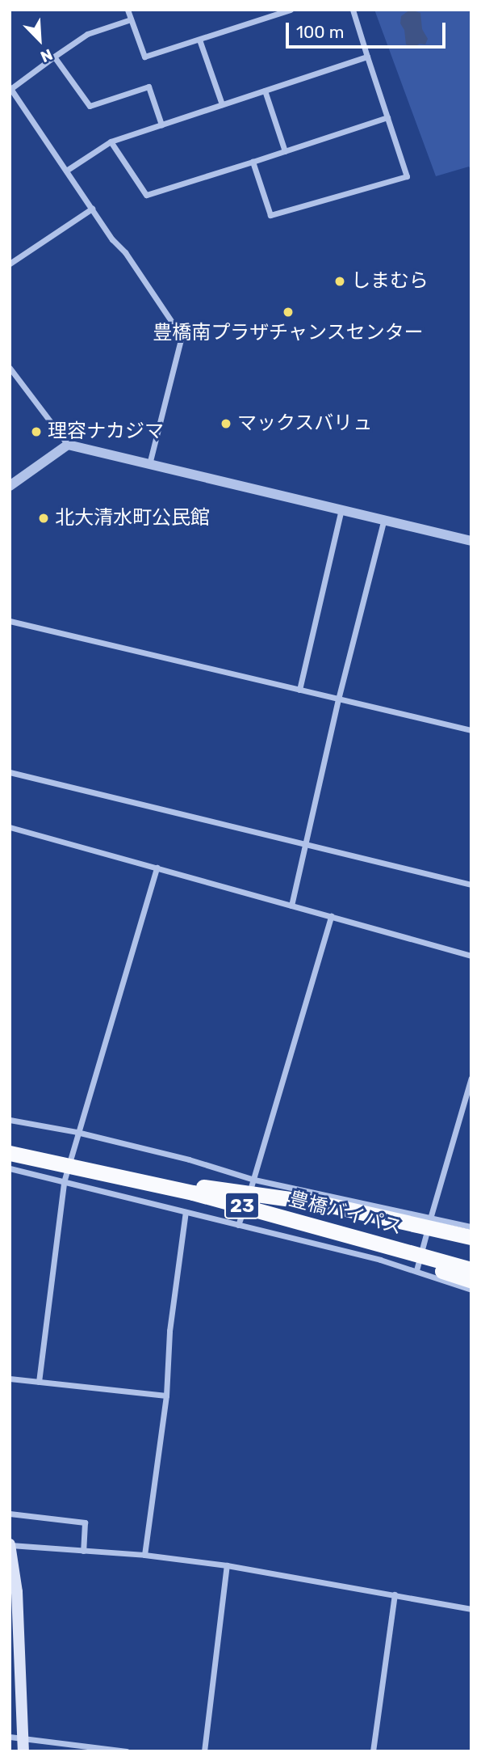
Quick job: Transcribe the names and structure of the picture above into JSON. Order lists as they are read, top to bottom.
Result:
{
  "streets": {
    "highway": ["23", "豊橋バイパス"]
  },
  "crossings": [
    ["23", "豊橋バイパス"]
  ],
  "places": [
    "しまむら",
    "豊橋南プラザチャンスセンター",
    "マックスバリュ",
    "理容ナカジマ",
    "北大清水町公民館"
  ],
  "scale_bar": "100 m",
  "north": "bottom right"
}
